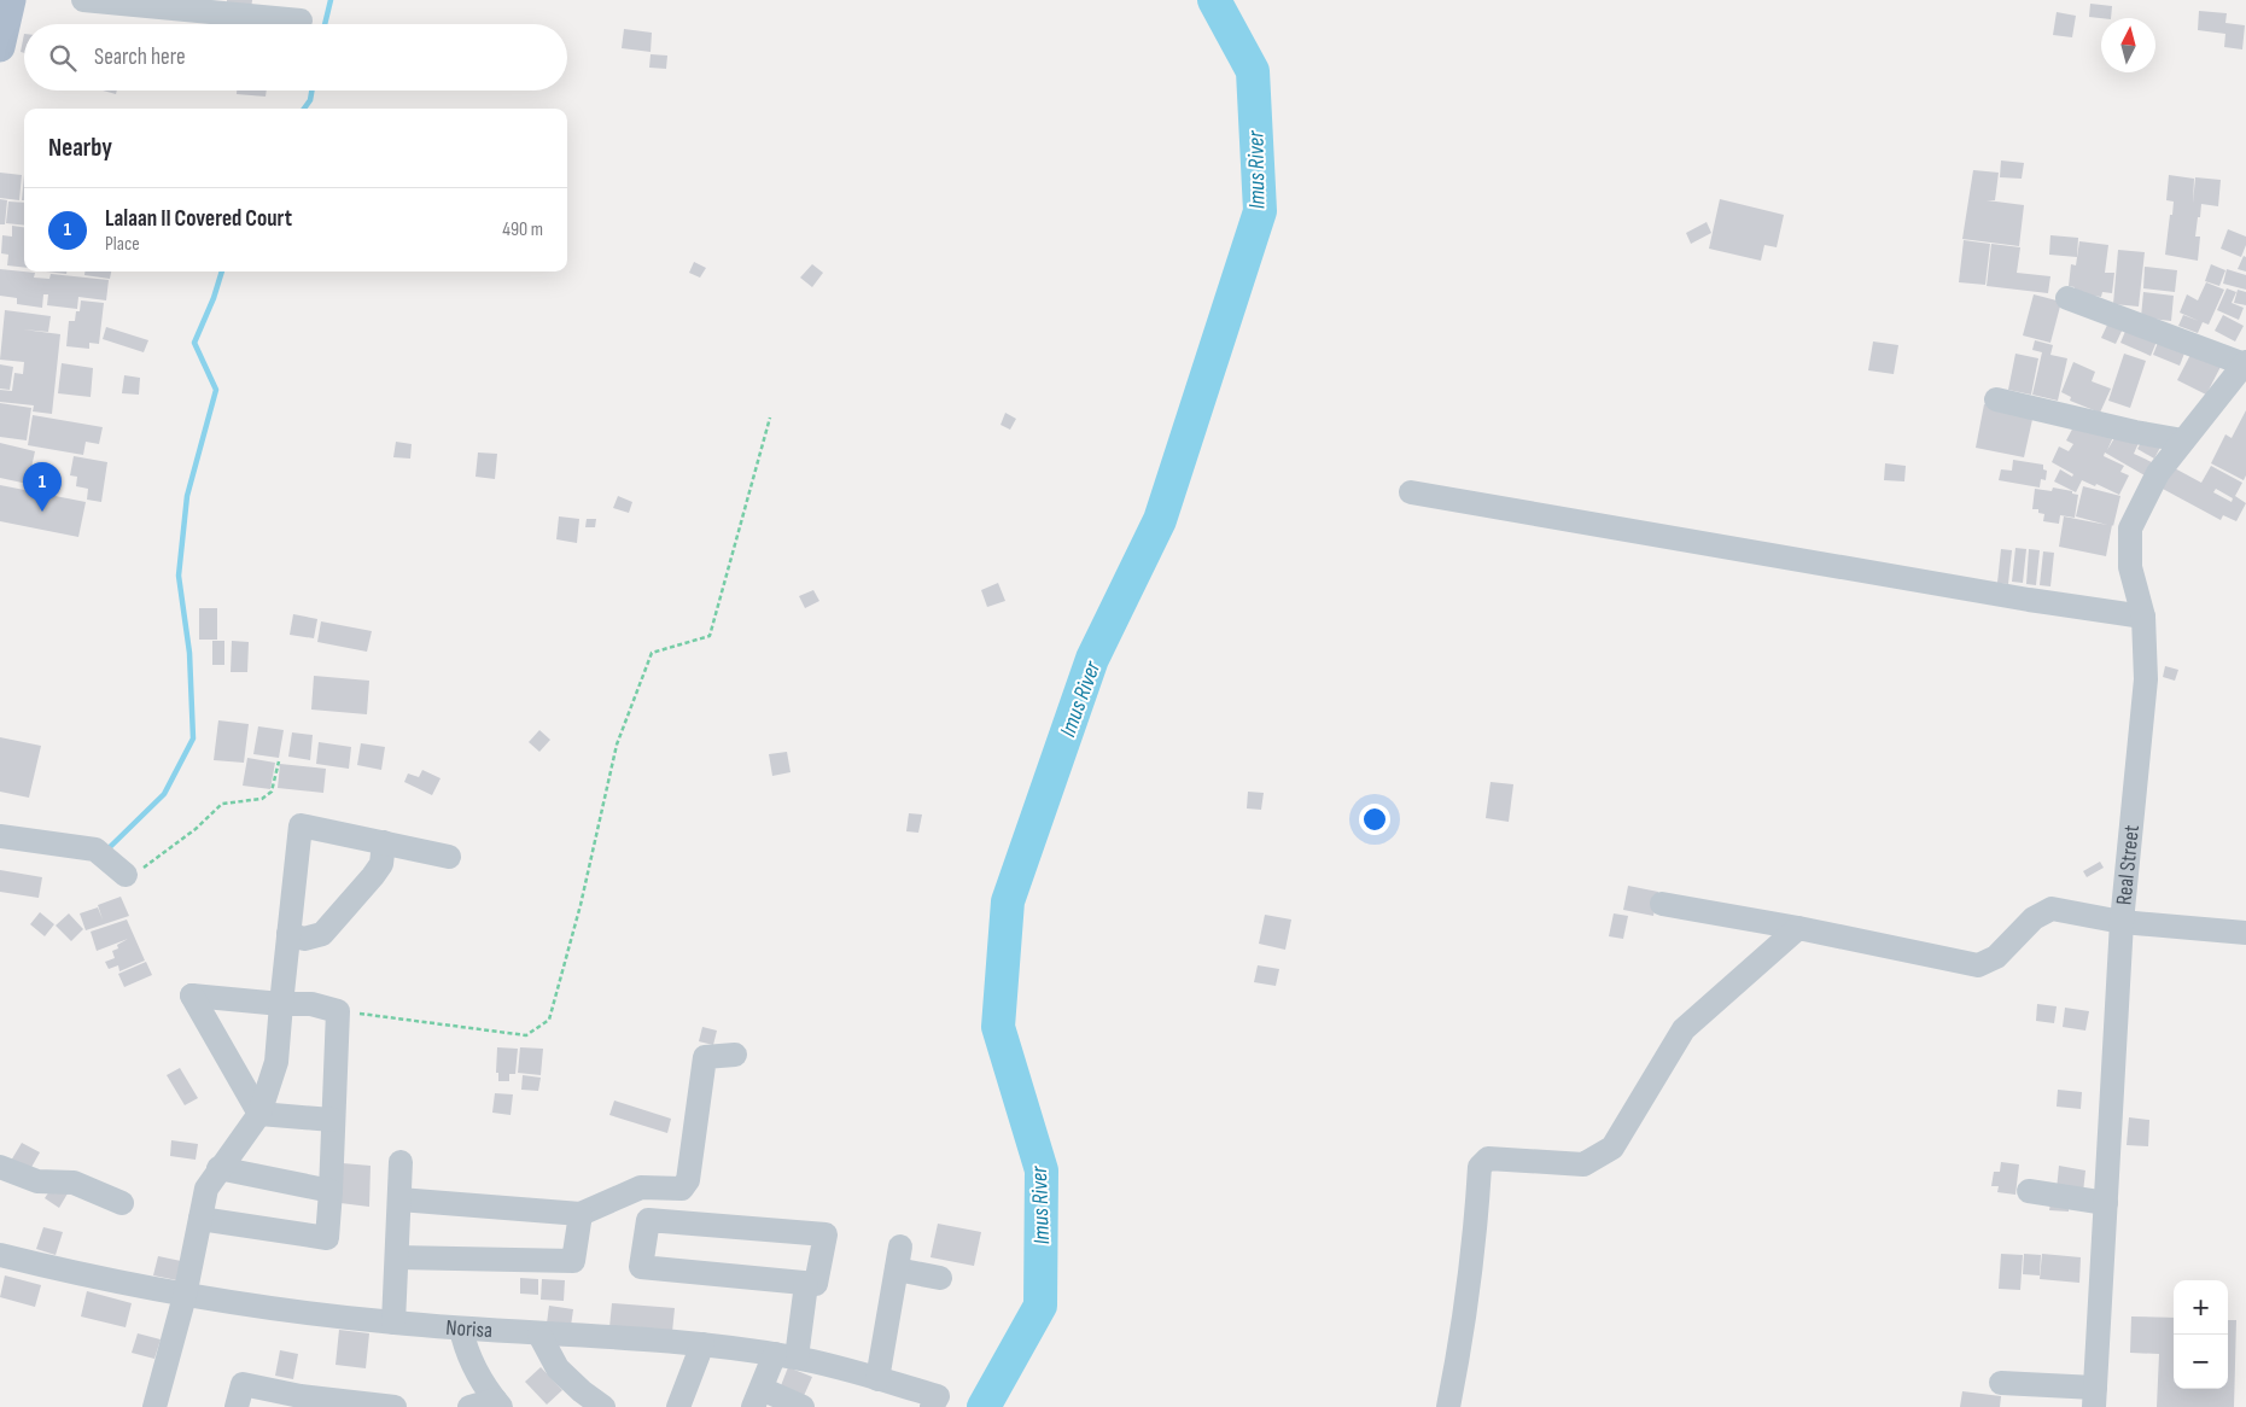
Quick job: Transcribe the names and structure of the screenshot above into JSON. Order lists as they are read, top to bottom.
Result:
{
  "streets": {
    "street": ["Real Street", "Norisa"]
  },
  "water": ["Imus River"],
  "north": "top",
  "page": {
    "search": "Search here",
    "heading": "Nearby",
    "list": [
      {
        "mark": "1",
        "name": "Lalaan II Covered Court",
        "note": "Place",
        "value": "490 m"
      }
    ],
    "pins": "1",
    "map_buttons": ["+", "−"]
  }
}
